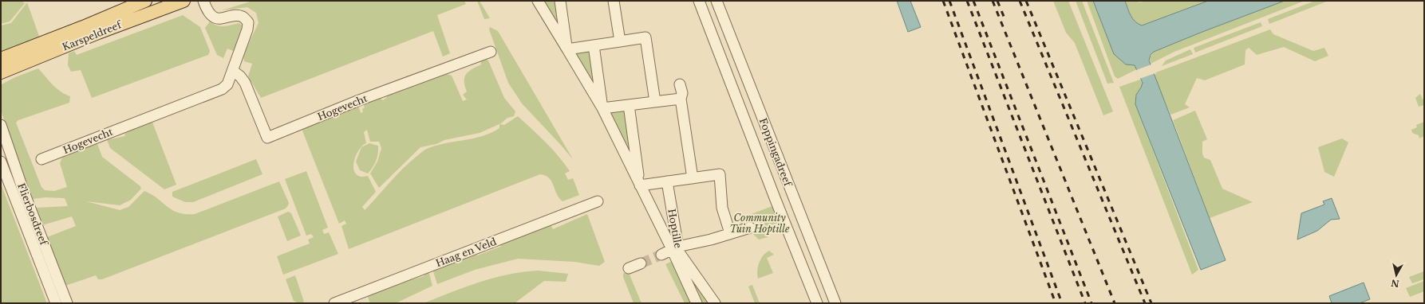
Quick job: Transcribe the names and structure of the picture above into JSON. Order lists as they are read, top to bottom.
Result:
{
  "streets": {
    "main road": ["Karspeldreef"],
    "street": [
      "Hogevecht",
      "Foppingadreef",
      "Flierbosdreef",
      "Hoptille",
      "Haag en Veld"
    ]
  },
  "parks": ["Community Tuin Hoptille"],
  "north": "bottom"
}
